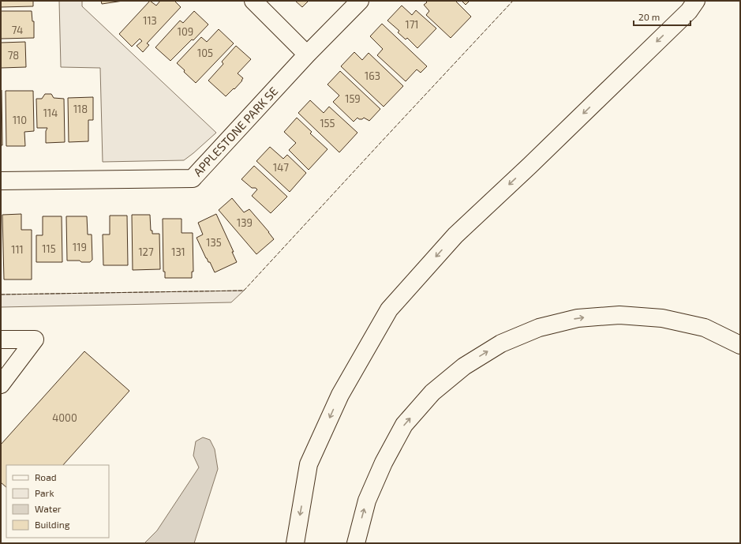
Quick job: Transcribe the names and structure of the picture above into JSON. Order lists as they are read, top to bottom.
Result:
{
  "streets": {
    "main road": ["APPLESTONE PARK SE"]
  },
  "house_numbers": [
    "113",
    "171",
    "74",
    "109",
    "105",
    "78",
    "163",
    "159",
    "118",
    "114",
    "110",
    "155",
    "147",
    "139",
    "135",
    "119",
    "115",
    "111",
    "127",
    "131",
    "4000"
  ],
  "legend": [
    "Road",
    "Park",
    "Water",
    "Building"
  ],
  "scale_bar": "20 m"
}
